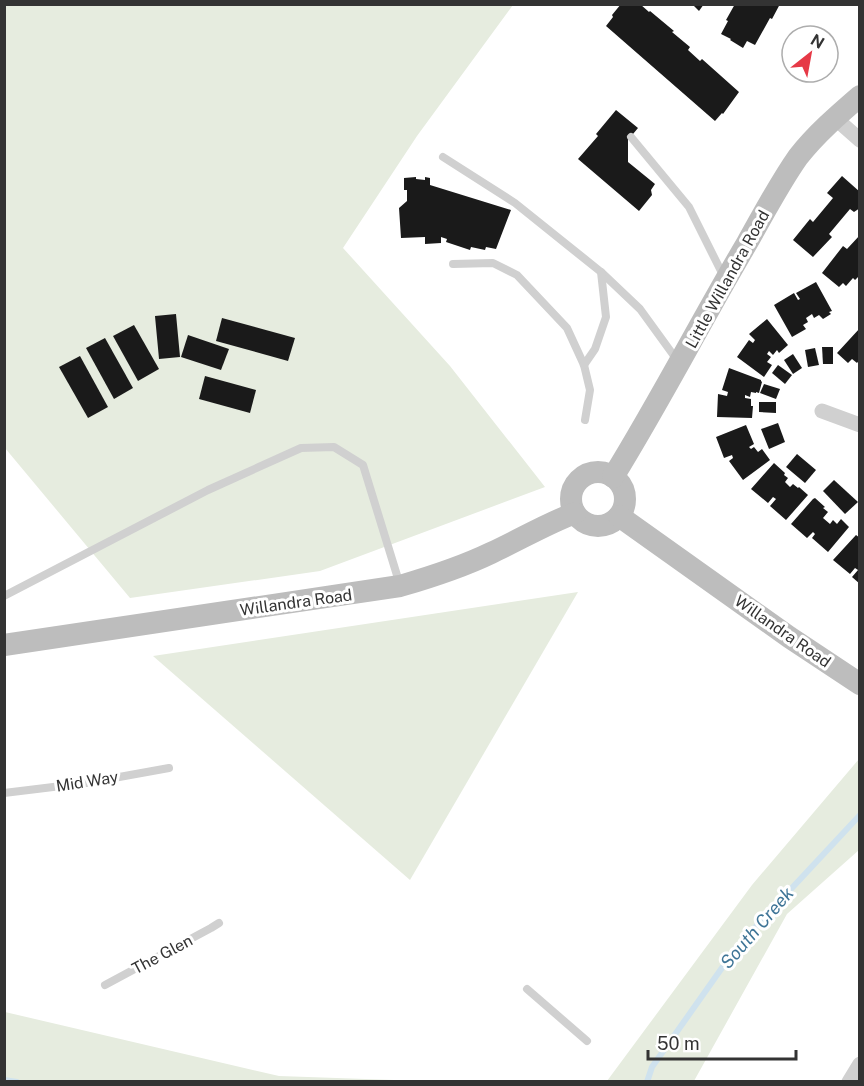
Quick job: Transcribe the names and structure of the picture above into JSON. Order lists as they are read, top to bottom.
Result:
{
  "streets": {
    "main road": ["Little Willandra Road", "Willandra Road"],
    "lane": ["Mid Way", "The Glen"]
  },
  "crossings": [
    ["Little Willandra Road", "Willandra Road"]
  ],
  "water": ["South Creek"],
  "scale_bar": "50 m",
  "north": "top right"
}
